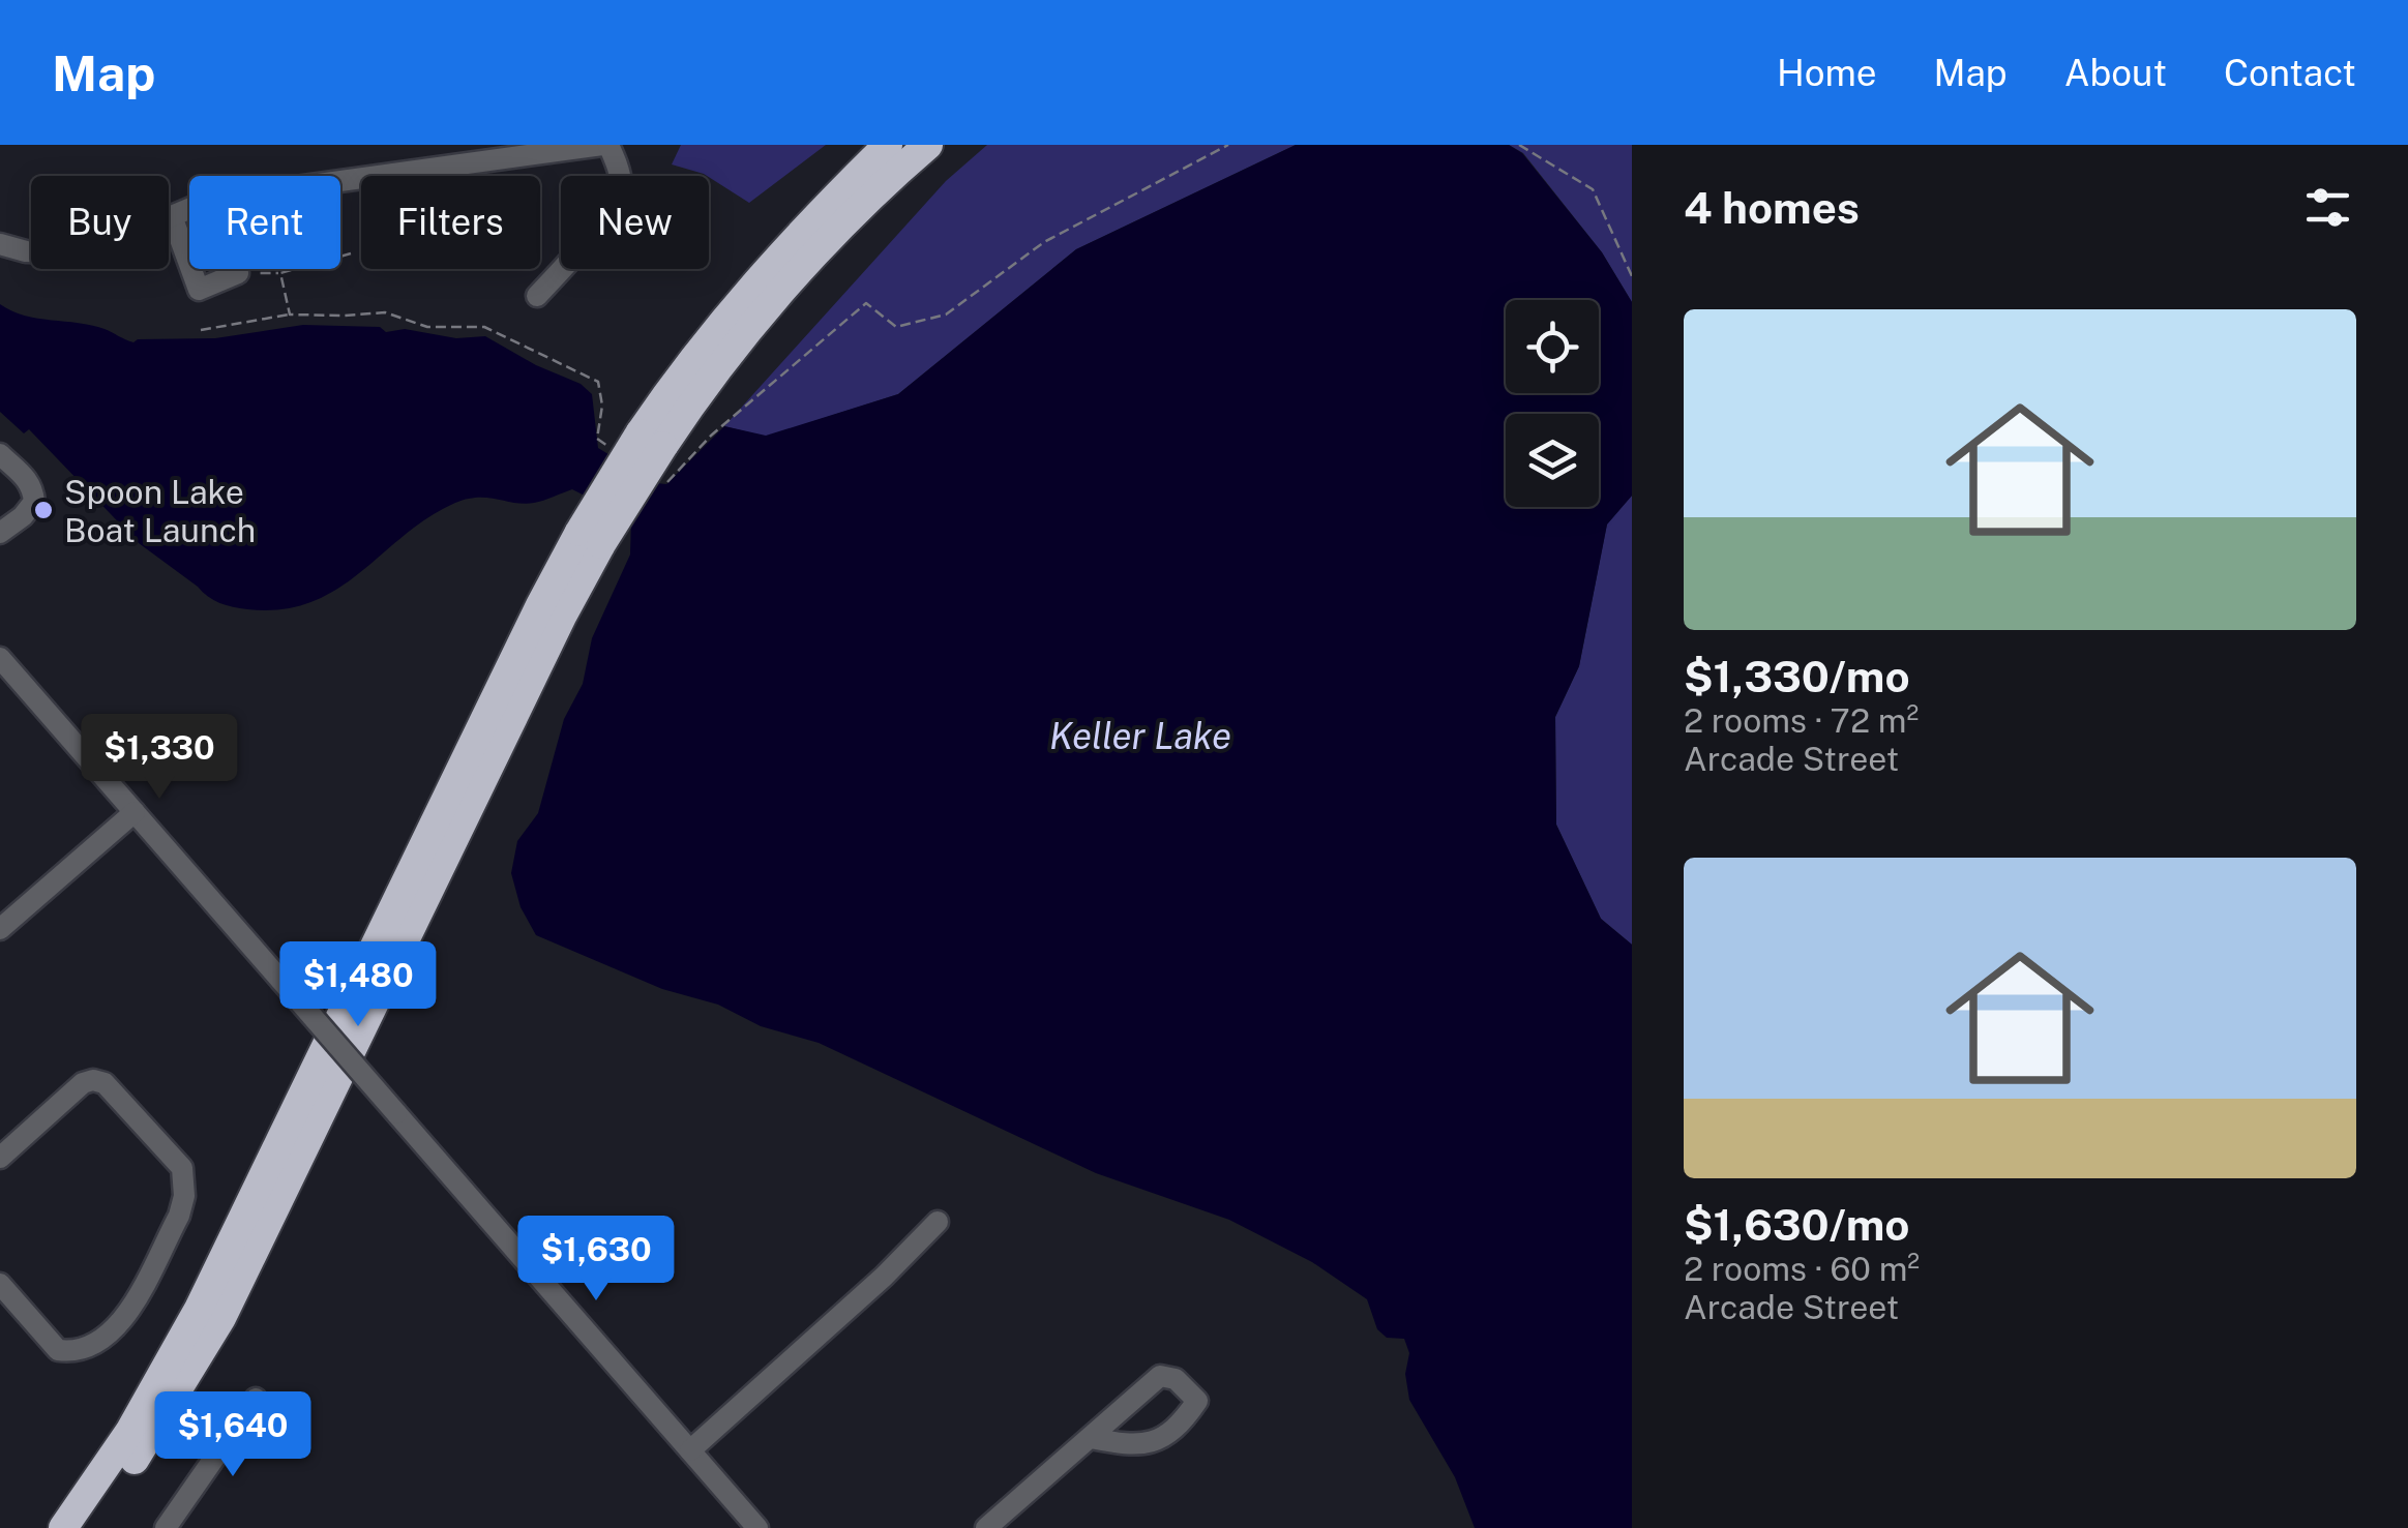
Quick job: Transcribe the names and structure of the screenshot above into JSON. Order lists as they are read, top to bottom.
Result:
{
  "water": ["Keller Lake"],
  "places": ["Spoon Lake Boat Launch"],
  "page": {
    "header": "Map",
    "nav": [
      "Home",
      "Map",
      "About",
      "Contact"
    ],
    "heading": "4 homes",
    "chip": [
      "Buy",
      "Rent",
      "Filters",
      "New"
    ],
    "list": [
      {
        "name": "$1,330/mo",
        "note": "2 rooms · 72 m² · Arcade Street"
      },
      {
        "name": "$1,630/mo",
        "note": "2 rooms · 60 m² · Arcade Street"
      }
    ],
    "price": [
      "$1,330",
      "$1,480",
      "$1,630",
      "$1,640"
    ]
  }
}
